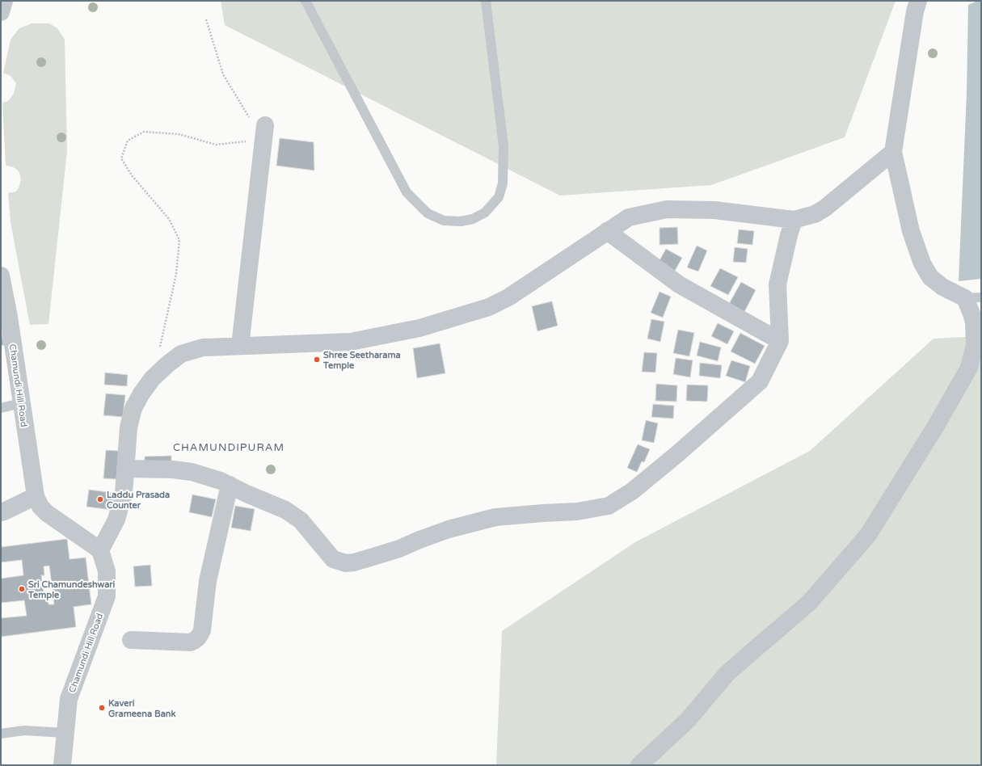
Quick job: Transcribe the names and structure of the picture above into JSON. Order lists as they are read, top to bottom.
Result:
{
  "streets": {
    "street": ["Chamundi Hill Road"]
  },
  "districts": ["CHAMUNDIPURAM"],
  "places": [
    "Shree Seetharama Temple",
    "Laddu Prasada Counter",
    "Sri Chamundeshwari Temple",
    "Kaveri Grameena Bank"
  ]
}
